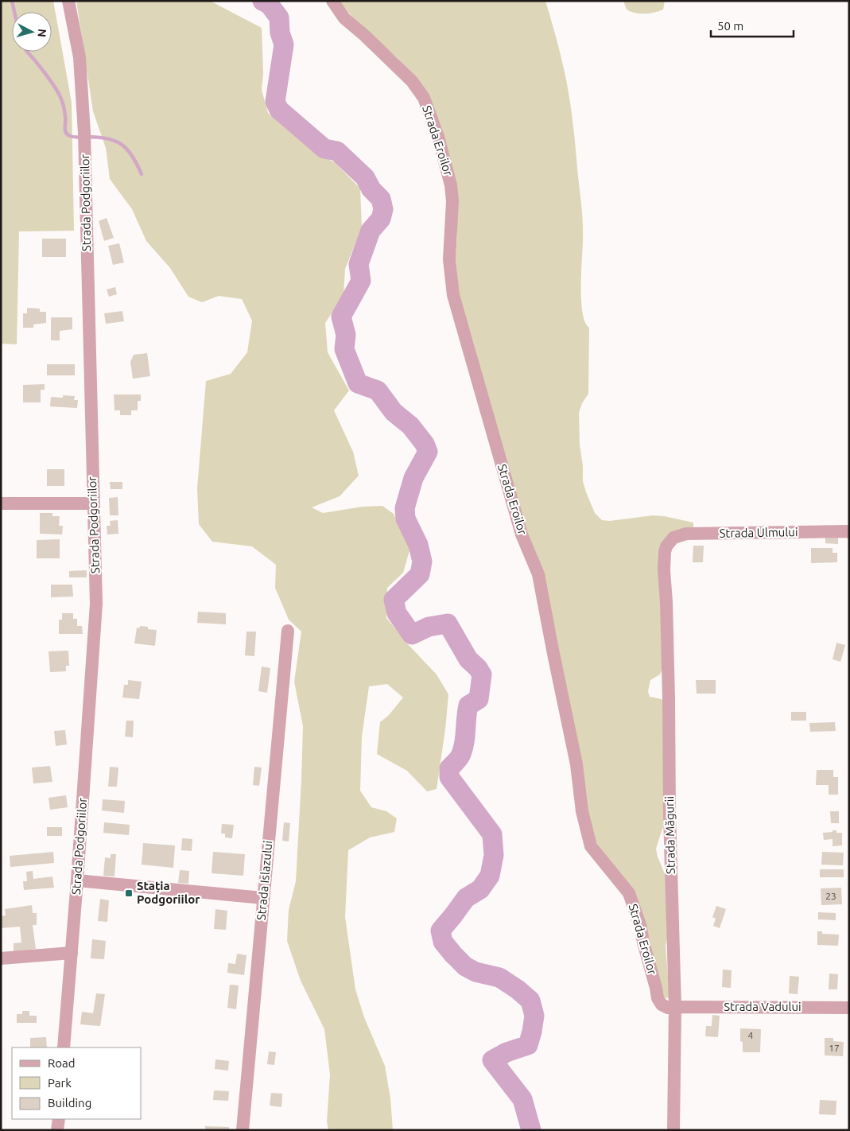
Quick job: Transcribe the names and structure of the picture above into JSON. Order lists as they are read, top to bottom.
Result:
{
  "streets": {
    "street": [
      "Strada Eroilor",
      "Strada Podgoriilor",
      "Strada Ulmului",
      "Strada Măgurii",
      "Strada Islazului",
      "Strada Vadului"
    ]
  },
  "crossings": [
    ["Strada Eroilor", "Strada Măgurii"],
    ["Strada Eroilor", "Strada Vadului"],
    ["Strada Ulmului", "Strada Măgurii"],
    ["Strada Măgurii", "Strada Vadului"]
  ],
  "places": {
    "transit": ["Stația Podgoriilor"]
  },
  "house_numbers": ["23", "4", "17"],
  "legend": ["Road", "Park", "Building"],
  "scale_bar": "50 m",
  "north": "right"
}
